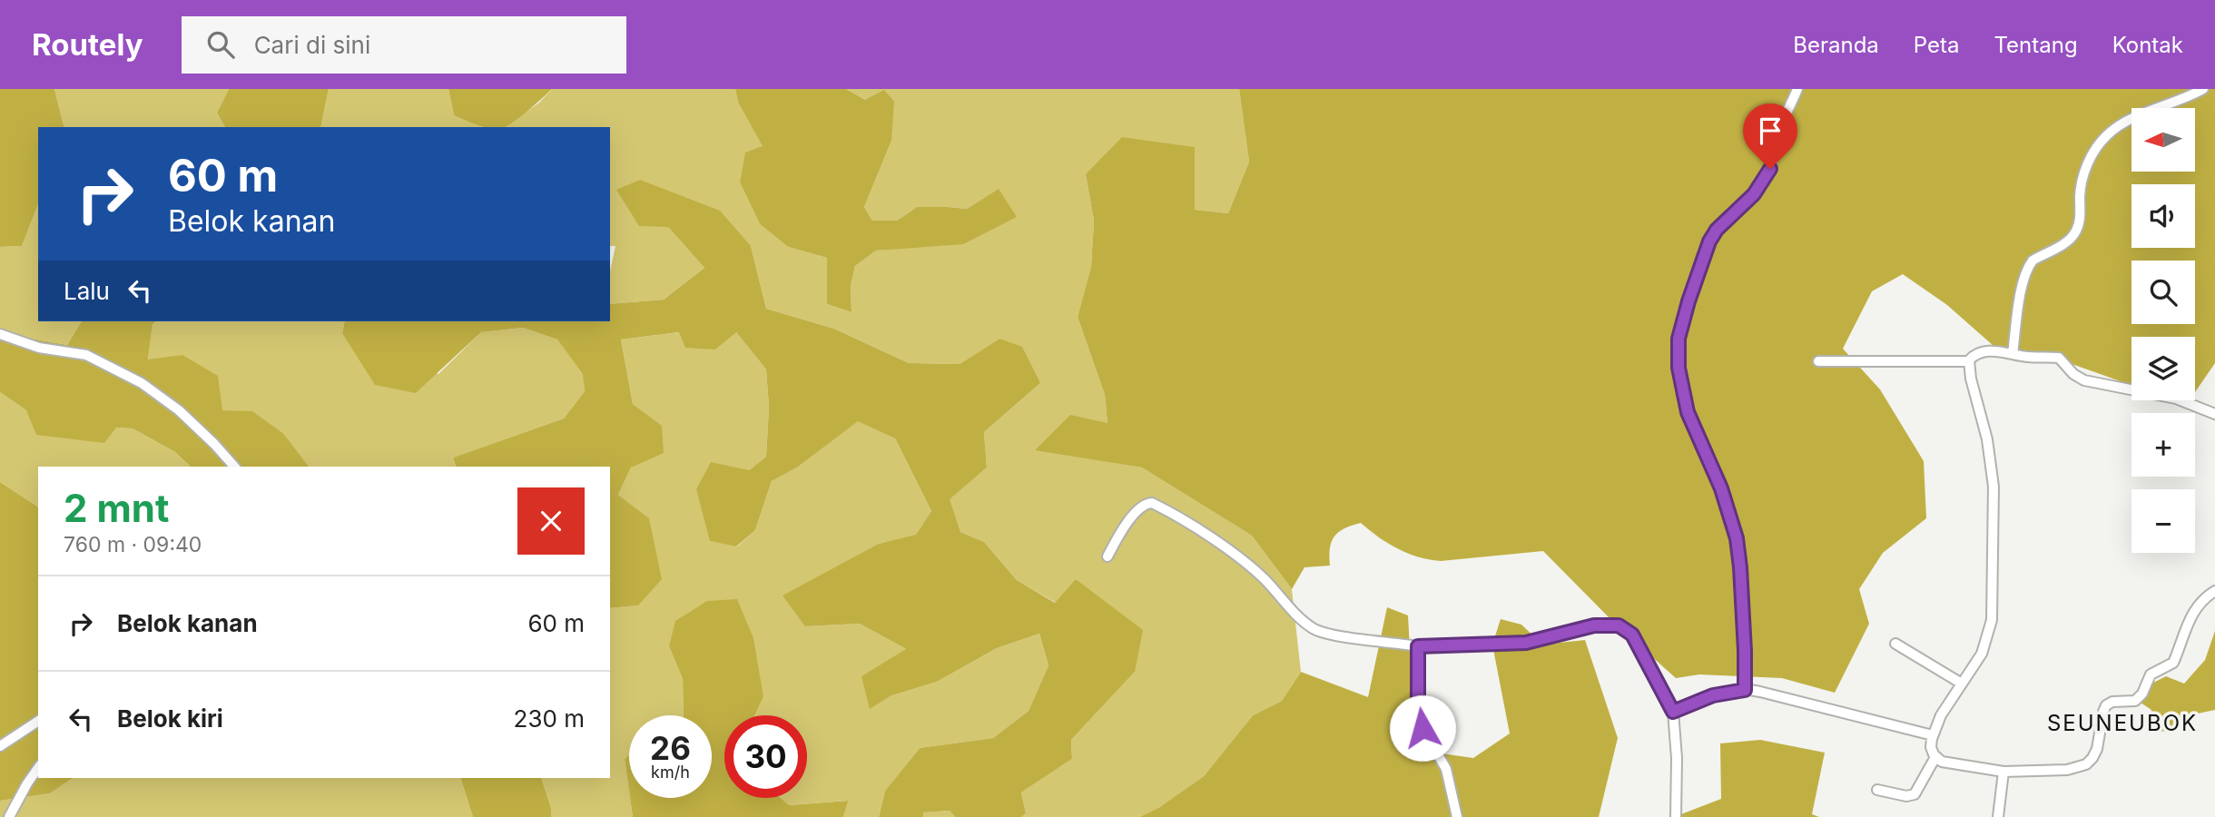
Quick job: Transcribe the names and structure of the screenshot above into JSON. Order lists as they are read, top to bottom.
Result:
{
  "districts": ["SEUNEUBOK"],
  "north": "left",
  "page": {
    "header": "Routely",
    "search": "Cari di sini",
    "nav": [
      "Beranda",
      "Peta",
      "Tentang",
      "Kontak"
    ],
    "map_buttons": ["+", "−"],
    "turn": ["60 m", "Belok kanan"],
    "then": "Lalu",
    "heading": ["2 mnt", "760 m · 09:40"],
    "list": [
      {
        "name": "Belok kanan",
        "value": "60 m"
      },
      {
        "name": "Belok kiri",
        "value": "230 m"
      }
    ],
    "speed": "26 km/h",
    "limit": "30"
  }
}
